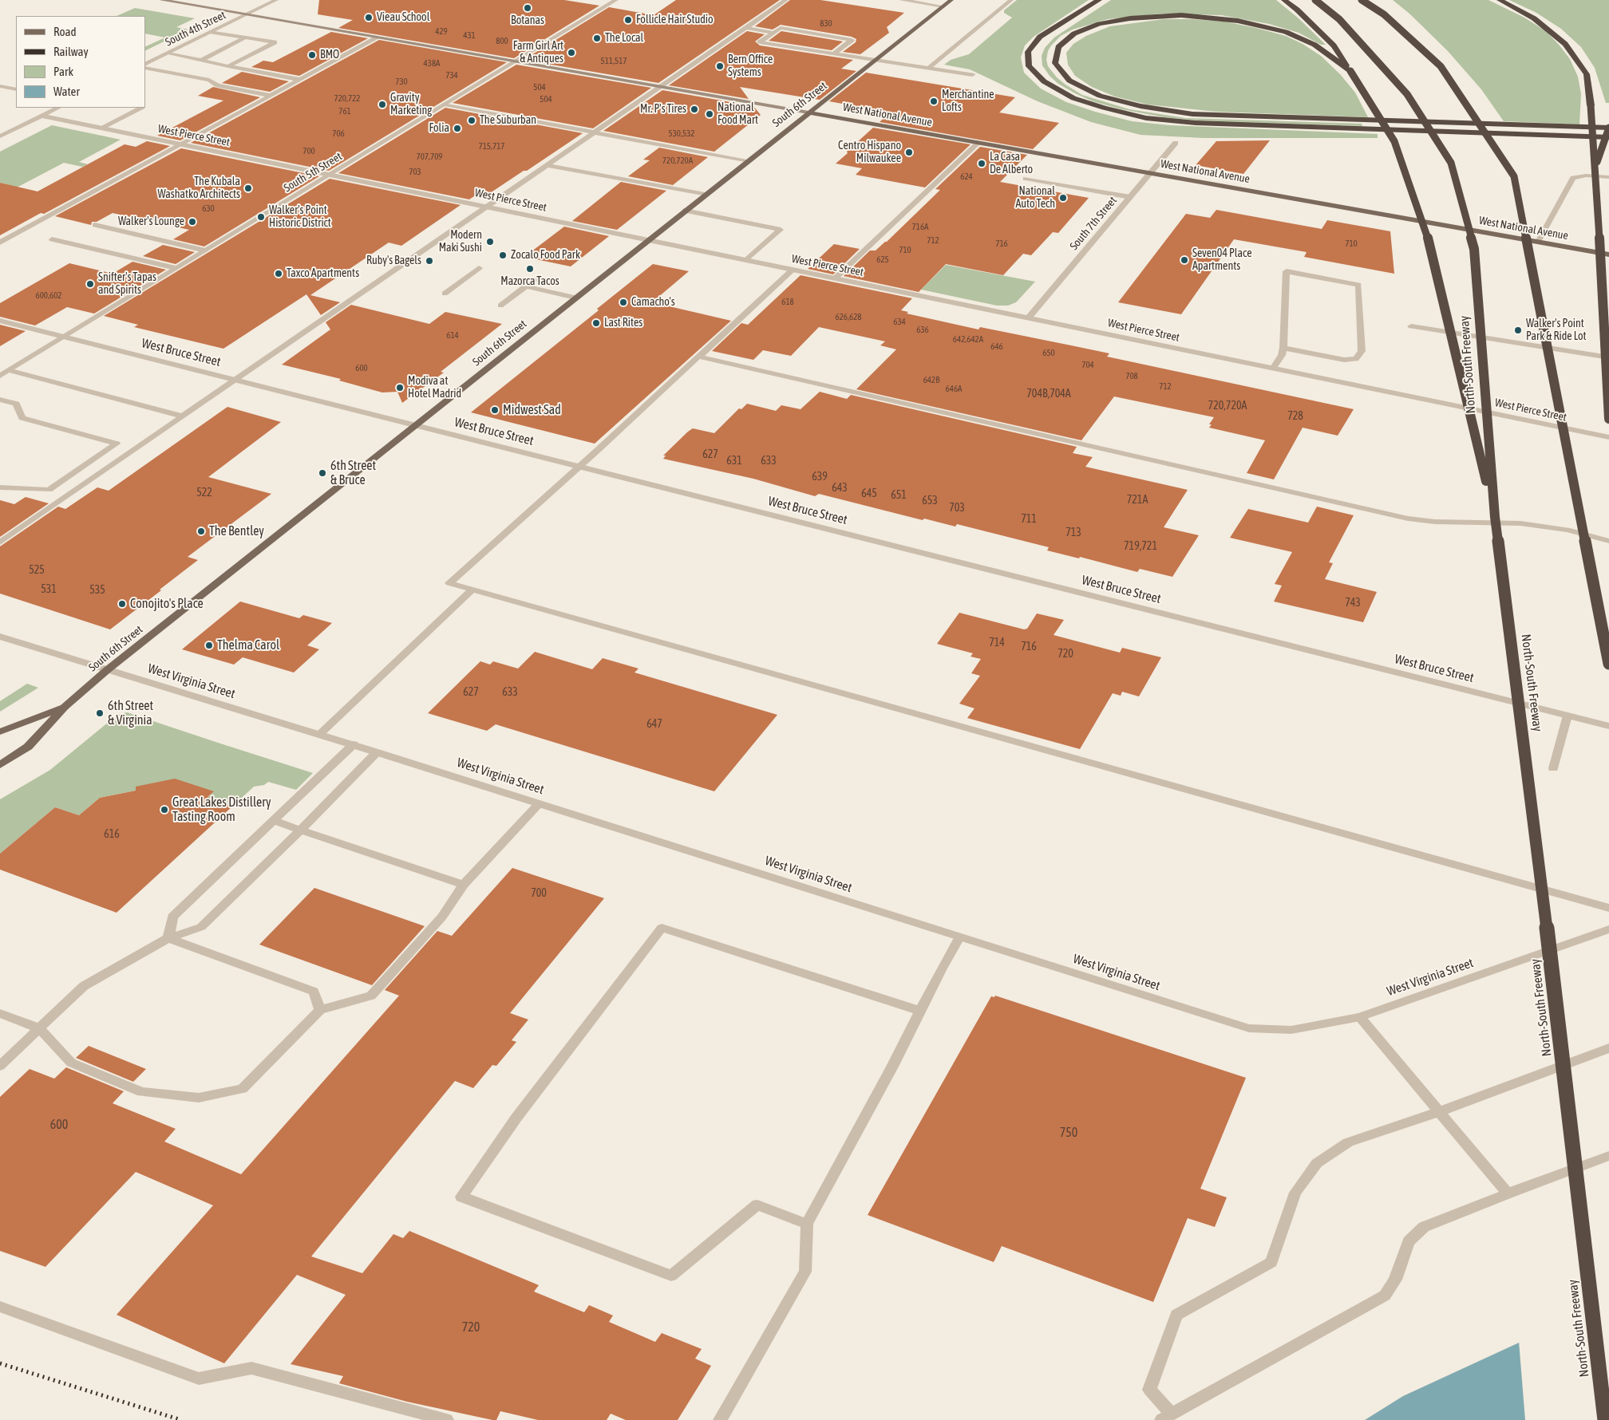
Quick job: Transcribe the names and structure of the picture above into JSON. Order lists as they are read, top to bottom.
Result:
{
  "streets": {
    "highway": ["North-South Freeway"],
    "main road": ["South 6th Street", "West National Avenue"],
    "street": [
      "South 4th Street",
      "West Pierce Street",
      "South 5th Street",
      "South 7th Street",
      "West Bruce Street",
      "West Virginia Street"
    ]
  },
  "crossings": [
    ["South 4th Street", "West National Avenue"],
    ["South 6th Street", "West National Avenue"],
    ["South 6th Street", "West Pierce Street"],
    ["South 6th Street", "West Bruce Street"],
    ["South 6th Street", "West Virginia Street"],
    ["West National Avenue", "South 5th Street"],
    ["West National Avenue", "South 7th Street"],
    ["West Pierce Street", "South 5th Street"],
    ["West Pierce Street", "South 7th Street"],
    ["South 5th Street", "West Bruce Street"]
  ],
  "places": [
    "Botanas",
    "Vieau School",
    "Follicle Hair Studio",
    "The Local",
    "Farm Girl Art & Antiques",
    "BMO",
    "Bern Office Systems",
    "Merchantine Lofts",
    "Gravity Marketing",
    "Mr. P's Tires",
    "National Food Mart",
    "The Suburban",
    "Folia",
    "Centro Hispano Milwaukee",
    "La Casa De Alberto",
    "The Kubala Washatko Architects",
    "National Auto Tech",
    "Walker's Point Historic District",
    "Walker's Lounge",
    "Modern Maki Sushi",
    "Zocalo Food Park",
    "Seven04 Place Apartments",
    "Ruby's Bagels",
    "Mazorca Tacos",
    "Taxco Apartments",
    "Snifter's Tapas and Spirits",
    "Camacho's",
    "Last Rites",
    "Walker's Point Park & Ride Lot",
    "Modiva at Hotel Madrid",
    "Midwest Sad",
    "6th Street & Bruce",
    "The Bentley",
    "Conojito's Place",
    "Thelma Carol",
    "6th Street & Virginia",
    "Great Lakes Distillery Tasting Room"
  ],
  "house_numbers": [
    "830",
    "429",
    "431",
    "800",
    "511,517",
    "438A",
    "734",
    "730",
    "504",
    "720,722",
    "504",
    "761",
    "706",
    "530,532",
    "715,717",
    "700",
    "707,709",
    "720,720A",
    "703",
    "624",
    "630",
    "716A",
    "712",
    "716",
    "710",
    "710",
    "625",
    "600,602",
    "618",
    "626,628",
    "634",
    "636",
    "614",
    "642,642A",
    "646",
    "650",
    "704",
    "600",
    "708",
    "642B",
    "712",
    "646A",
    "704B,704A",
    "720,720A",
    "728",
    "627",
    "631",
    "633",
    "639",
    "643",
    "522",
    "645",
    "651",
    "721A",
    "653",
    "703",
    "711",
    "713",
    "719,721",
    "525",
    "531",
    "535",
    "743",
    "714",
    "716",
    "720",
    "627",
    "633",
    "647",
    "616",
    "700",
    "600",
    "750",
    "720"
  ],
  "legend": [
    "Road",
    "Railway",
    "Park",
    "Water"
  ]
}
